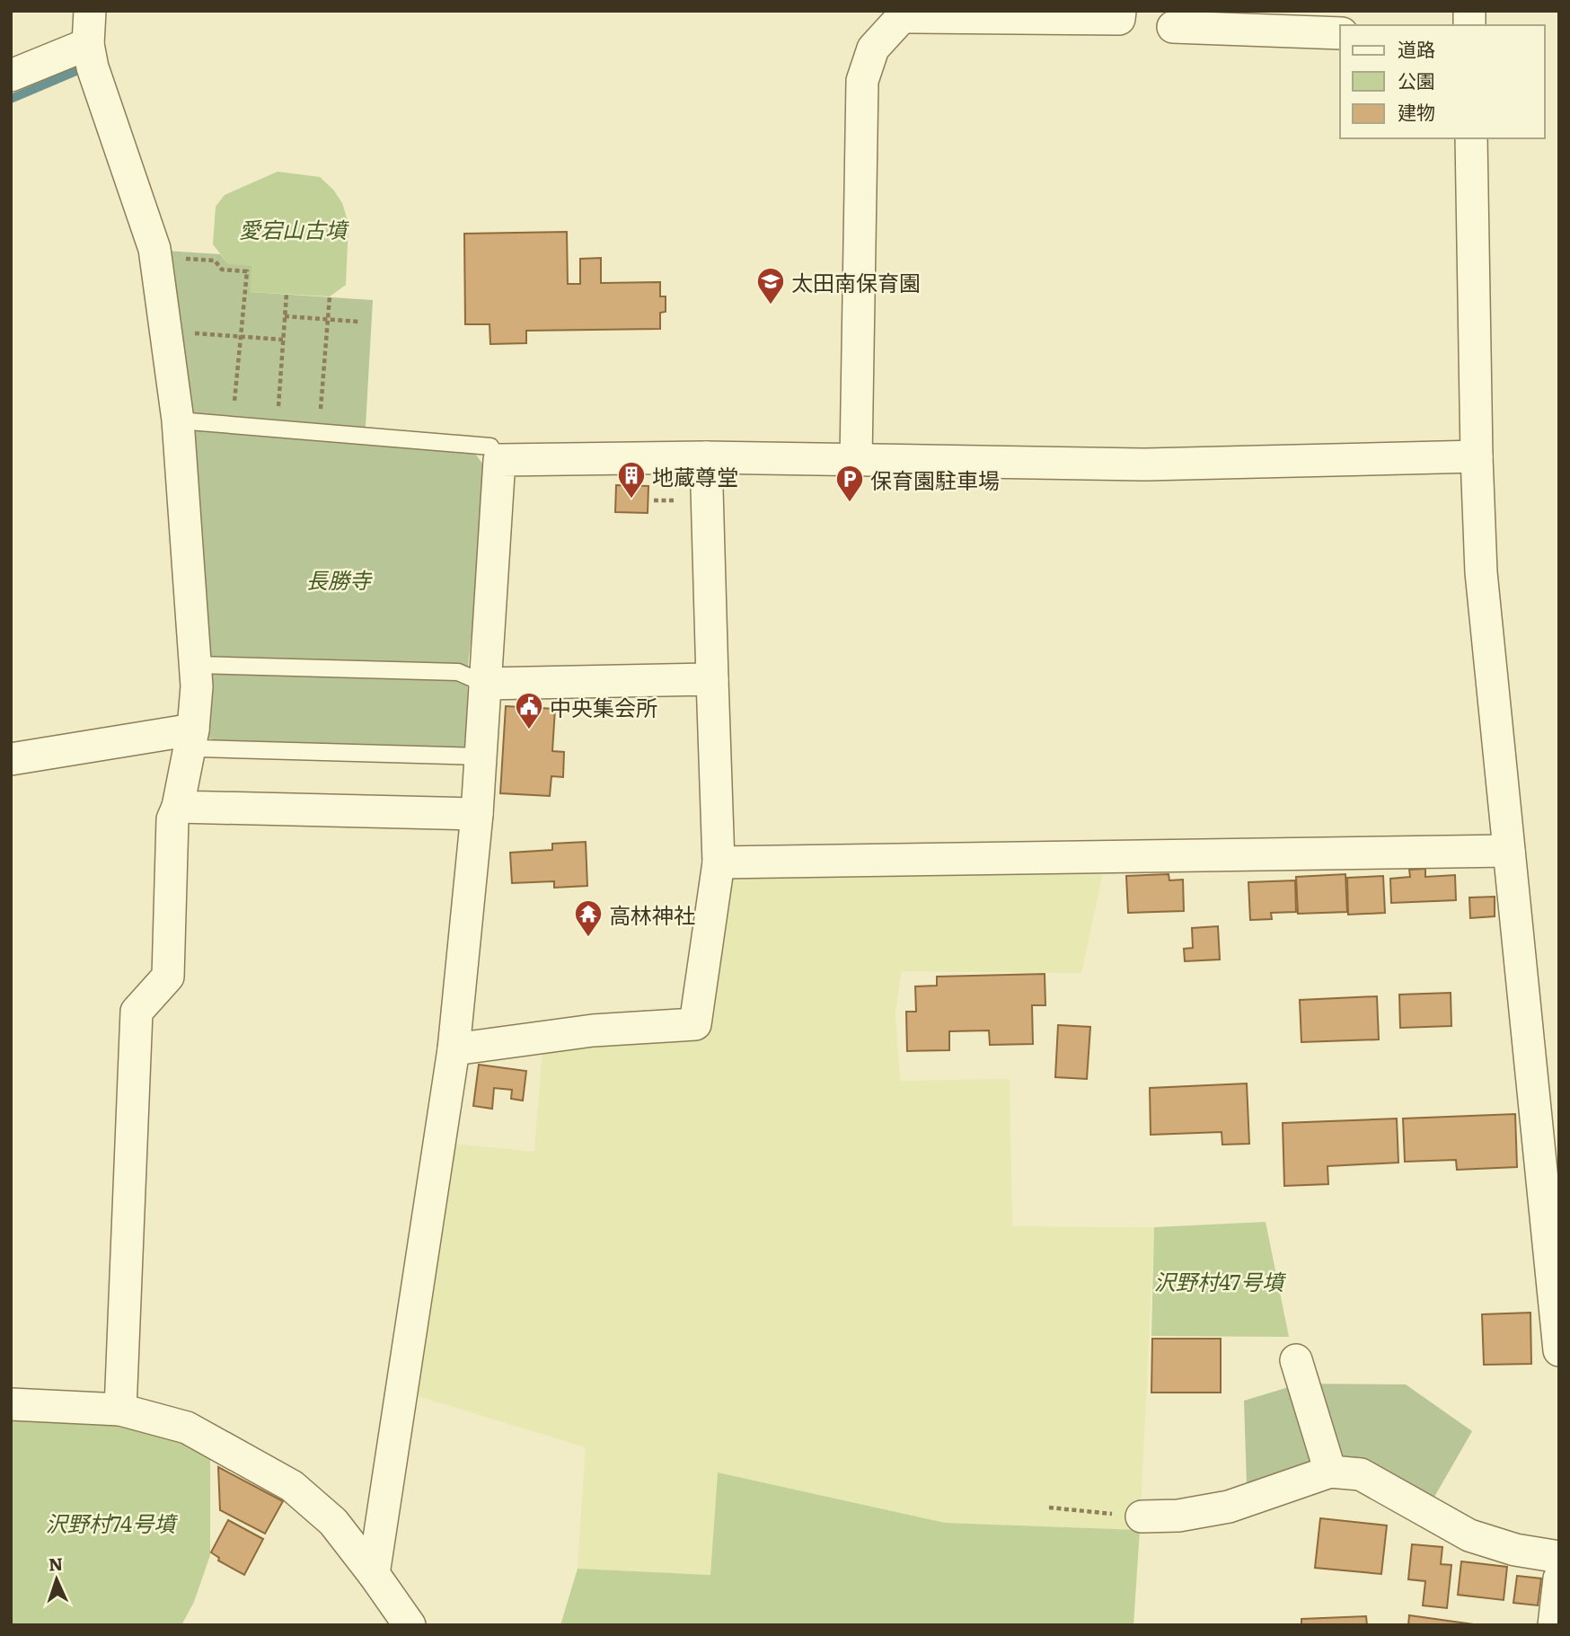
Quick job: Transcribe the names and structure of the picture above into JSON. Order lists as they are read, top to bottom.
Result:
{
  "parks": [
    "愛宕山古墳",
    "長勝寺",
    "沢野村47号墳",
    "沢野村74号墳"
  ],
  "places": {
    "school or university": ["太田南保育園"],
    "building": ["地蔵尊堂"],
    "parking": ["保育園駐車場"],
    "public building": ["中央集会所"],
    "temple": ["高林神社"]
  },
  "legend": ["道路", "公園", "建物"],
  "north": "top"
}
